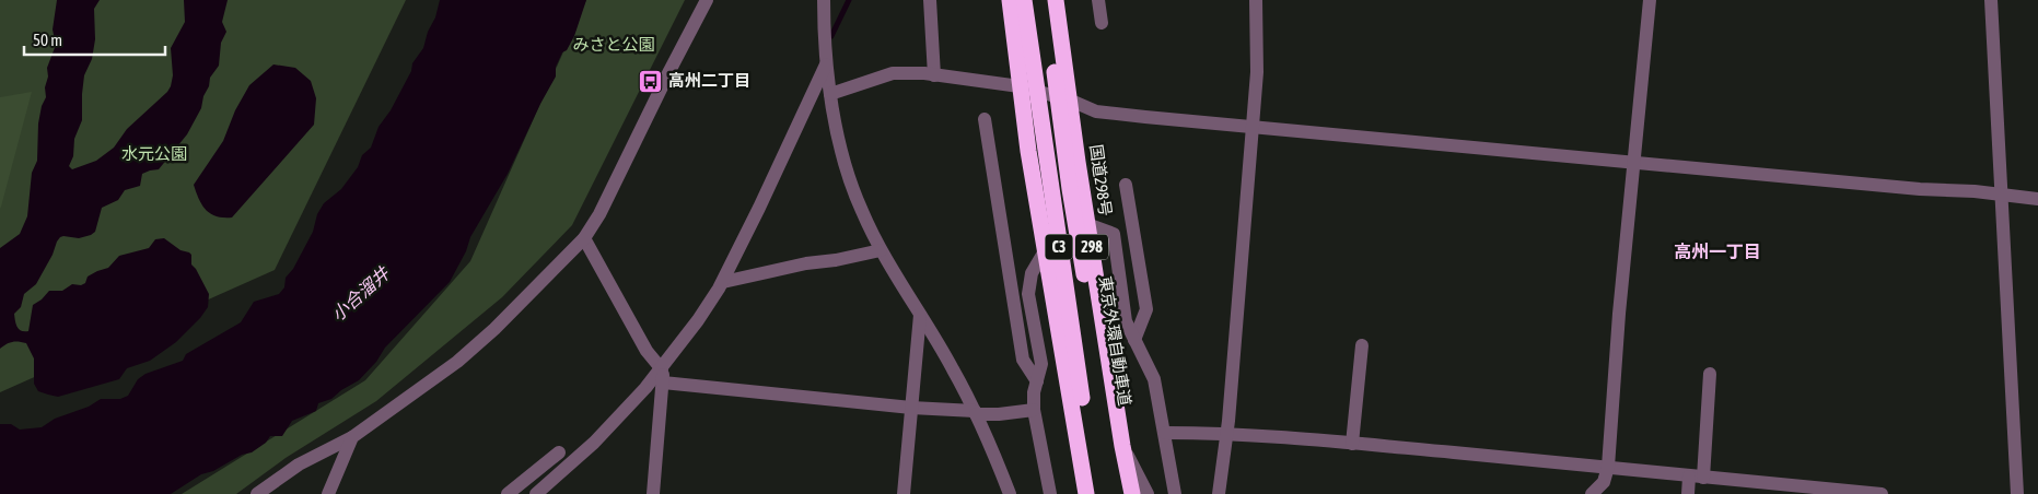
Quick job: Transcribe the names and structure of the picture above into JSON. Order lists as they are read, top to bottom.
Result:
{
  "streets": {
    "highway": [
      "国道298号",
      "C3",
      "298",
      "東京外環自動車道"
    ]
  },
  "districts": ["高州一丁目"],
  "water": ["小合溜井"],
  "parks": ["みさと公園", "水元公園"],
  "places": {
    "bus stop": ["高州二丁目"]
  },
  "scale_bar": "50 m"
}
